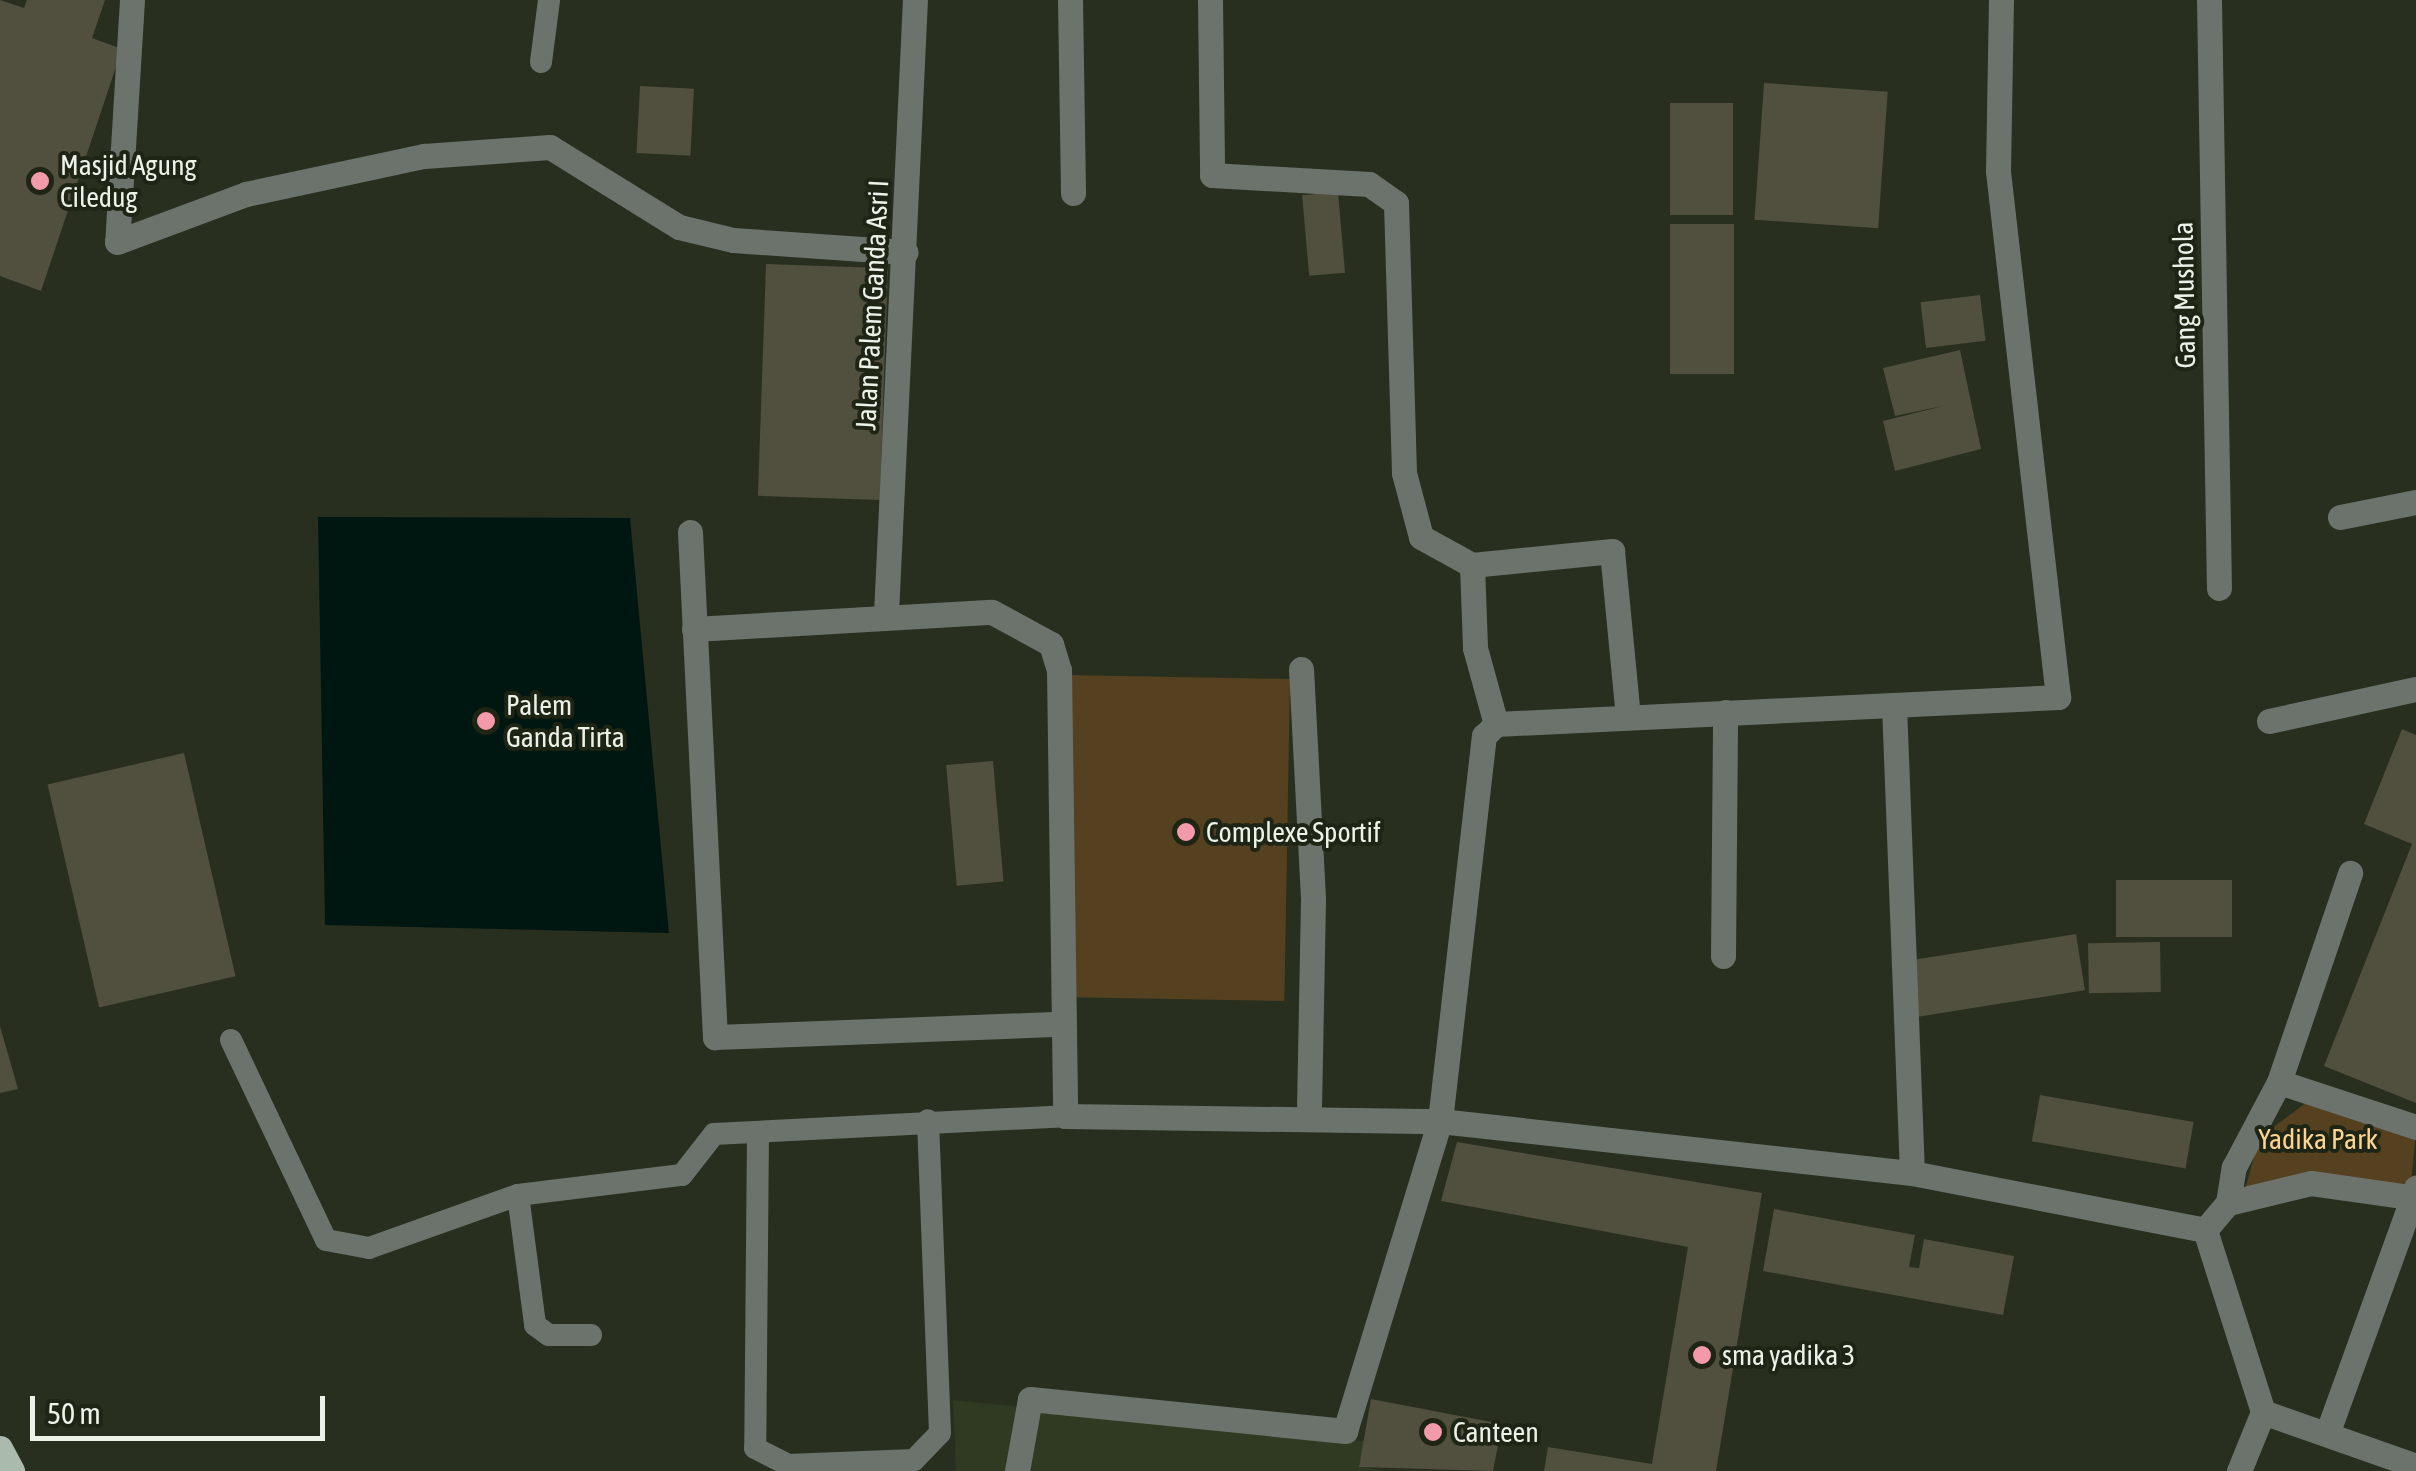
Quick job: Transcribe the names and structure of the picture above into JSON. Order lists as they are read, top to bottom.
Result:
{
  "streets": {
    "street": ["Gang Mushola", "Jalan Palem Ganda Asri I"]
  },
  "parks": ["Yadika Park"],
  "places": [
    "Masjid Agung Ciledug",
    "Palem Ganda Tirta",
    "Complexe Sportif",
    "sma yadika 3",
    "Canteen"
  ],
  "scale_bar": "50 m"
}
